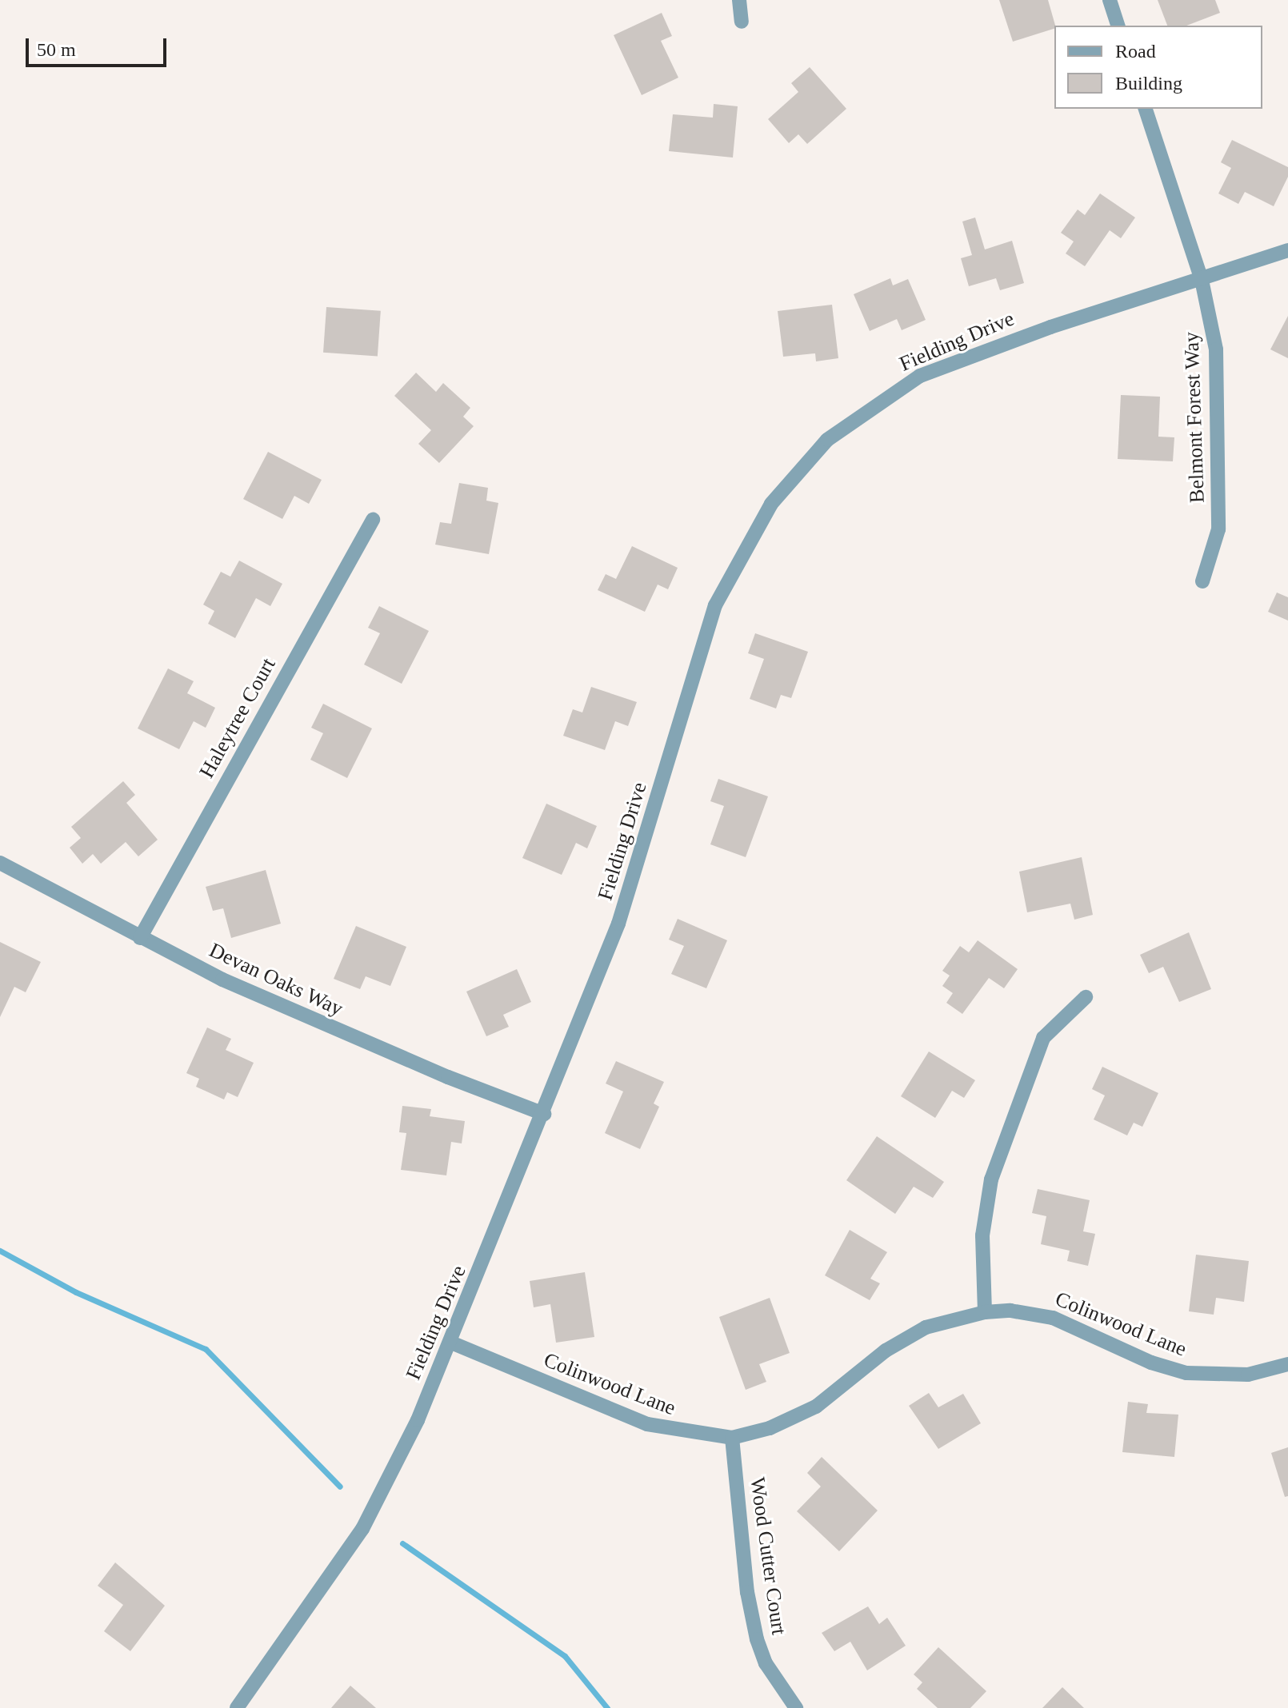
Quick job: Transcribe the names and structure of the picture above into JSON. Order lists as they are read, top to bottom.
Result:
{
  "streets": {
    "street": [
      "Fielding Drive",
      "Belmont Forest Way",
      "Haleytree Court",
      "Devan Oaks Way",
      "Colinwood Lane",
      "Wood Cutter Court"
    ]
  },
  "crossings": [
    ["Fielding Drive", "Belmont Forest Way"],
    ["Fielding Drive", "Devan Oaks Way"],
    ["Fielding Drive", "Colinwood Lane"],
    ["Haleytree Court", "Devan Oaks Way"],
    ["Colinwood Lane", "Wood Cutter Court"]
  ],
  "legend": ["Road", "Building"],
  "scale_bar": "50 m"
}
